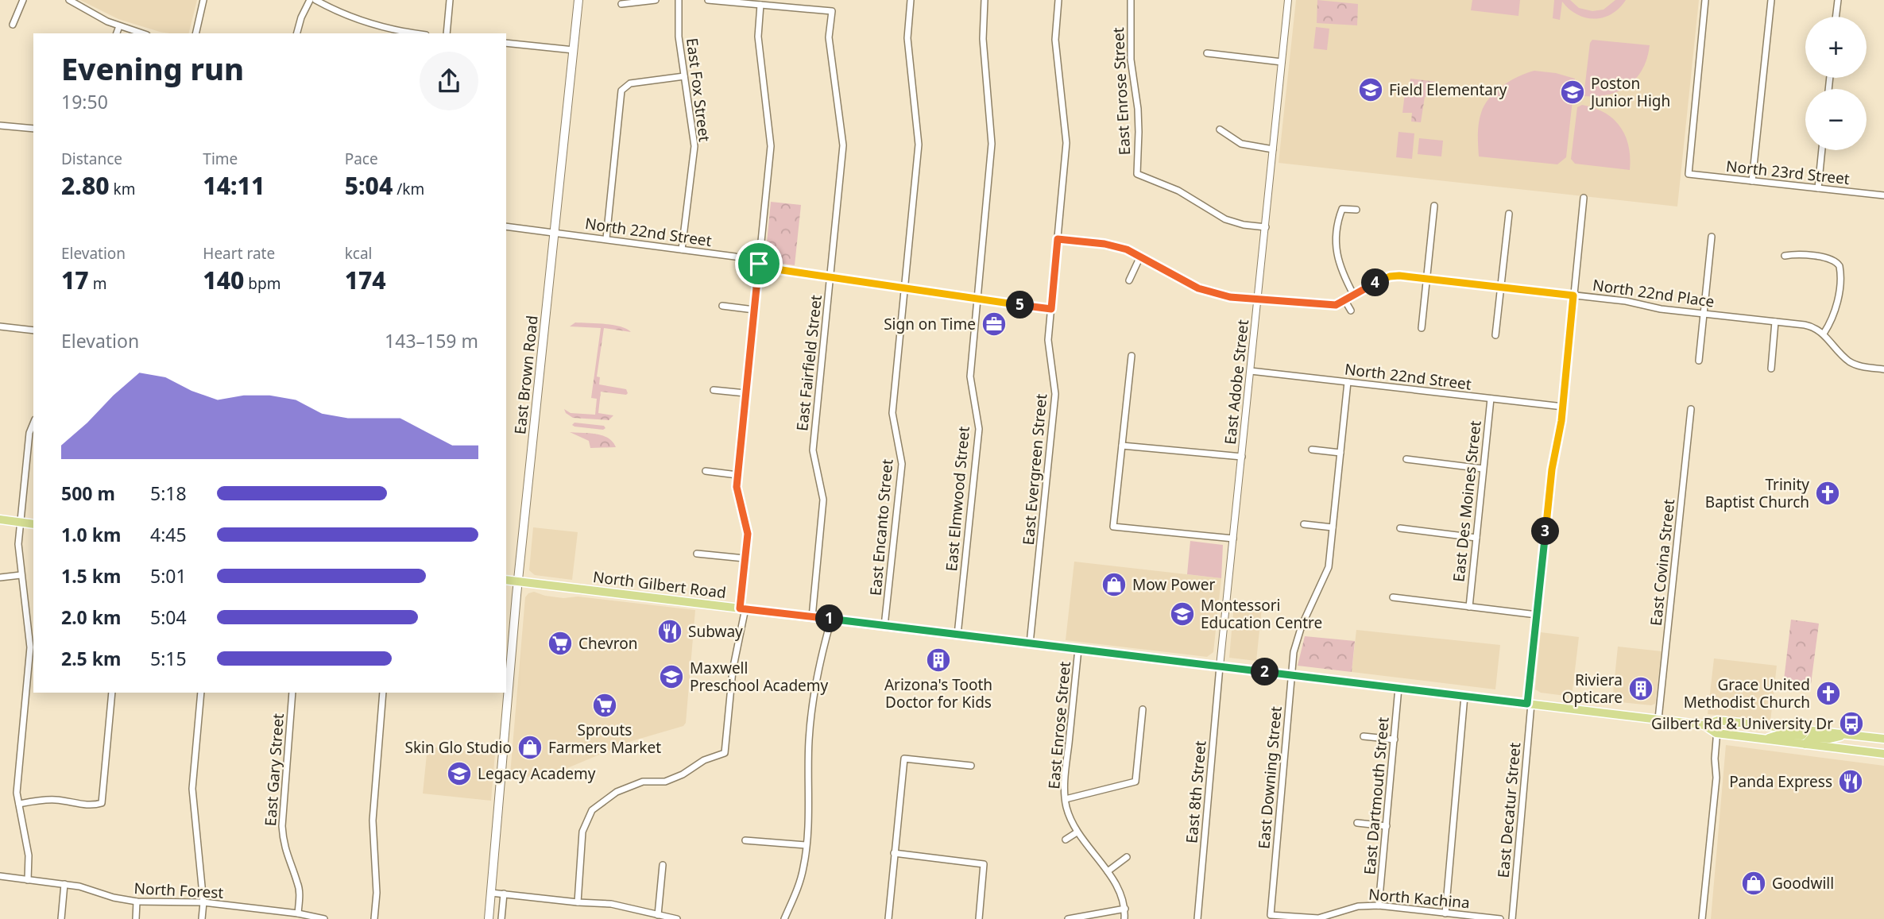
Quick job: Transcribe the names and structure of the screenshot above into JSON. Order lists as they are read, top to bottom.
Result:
{
  "streets": {
    "main road": ["East Brown Road", "North Gilbert Road"],
    "street": [
      "East Fox Street",
      "East Enrose Street",
      "North 23rd Street",
      "North 22nd Street",
      "North 22nd Place",
      "East Fairfield Street",
      "East Adobe Street",
      "East Evergreen Street",
      "East Elmwood Street",
      "East Des Moines Street",
      "East Encanto Street",
      "East Covina Street",
      "East Gary Street",
      "East Downing Street",
      "East 8th Street",
      "East Dartmouth Street",
      "East Decatur Street",
      "North Forest",
      "North Kachina"
    ]
  },
  "crossings": [
    ["East Fox Street", "North 22nd Street"],
    ["East Enrose Street", "East Adobe Street"],
    ["East Enrose Street", "North Gilbert Road"],
    ["North 22nd Street", "East Fairfield Street"],
    ["North 22nd Street", "East Brown Road"],
    ["North 22nd Street", "East Adobe Street"],
    ["North 22nd Street", "East Evergreen Street"],
    ["North 22nd Street", "East Elmwood Street"],
    ["North 22nd Street", "East Des Moines Street"],
    ["North 22nd Street", "East Encanto Street"],
    ["North 22nd Street", "East Downing Street"],
    ["North 22nd Street", "East Decatur Street"],
    ["North 22nd Place", "East Adobe Street"],
    ["North 22nd Place", "East Evergreen Street"],
    ["North 22nd Place", "East Decatur Street"],
    ["East Fairfield Street", "North Gilbert Road"],
    ["East Brown Road", "North Gilbert Road"],
    ["East Adobe Street", "North Gilbert Road"],
    ["East Adobe Street", "East 8th Street"],
    ["East Evergreen Street", "North Gilbert Road"],
    ["East Elmwood Street", "North Gilbert Road"],
    ["East Encanto Street", "North Gilbert Road"],
    ["East Covina Street", "North Gilbert Road"],
    ["North Gilbert Road", "East Downing Street"],
    ["North Gilbert Road", "East 8th Street"],
    ["North Gilbert Road", "East Dartmouth Street"],
    ["North Gilbert Road", "East Decatur Street"],
    ["East Gary Street", "North Forest"],
    ["East Downing Street", "North Kachina"],
    ["East Dartmouth Street", "North Kachina"]
  ],
  "places": {
    "school or university": [
      "Field Elementary",
      "Poston Junior High",
      "Montessori Education Centre",
      "Maxwell Preschool Academy",
      "Legacy Academy"
    ],
    "office": ["Sign on Time"],
    "church": ["Trinity Baptist Church", "Grace United Methodist Church"],
    "shop": ["Mow Power", "Skin Glo Studio", "Goodwill"],
    "restaurant": ["Subway", "Panda Express"],
    "supermarket": ["Chevron", "Sprouts Farmers Market"],
    "building": ["Arizona's Tooth Doctor for Kids", "Riviera Opticare"],
    "bus stop": ["Gilbert Rd & University Dr"]
  },
  "page": {
    "map_buttons": ["+", "−"],
    "heading": ["Evening run", "19:50"],
    "stats": [
      ["Distance", "2.80 km"],
      ["Time", "14:11"],
      ["Pace", "5:04 /km"],
      ["Elevation", "17 m"],
      ["Heart rate", "140 bpm"],
      ["kcal", "174"]
    ],
    "pins": [
      "4",
      "5",
      "3",
      "1",
      "2"
    ],
    "chart": ["Elevation", "143–159 m"],
    "list": [
      {
        "name": "500 m",
        "note": "5:18"
      },
      {
        "name": "1.0 km",
        "note": "4:45"
      },
      {
        "name": "1.5 km",
        "note": "5:01"
      },
      {
        "name": "2.0 km",
        "note": "5:04"
      },
      {
        "name": "2.5 km",
        "note": "5:15"
      }
    ]
  }
}
